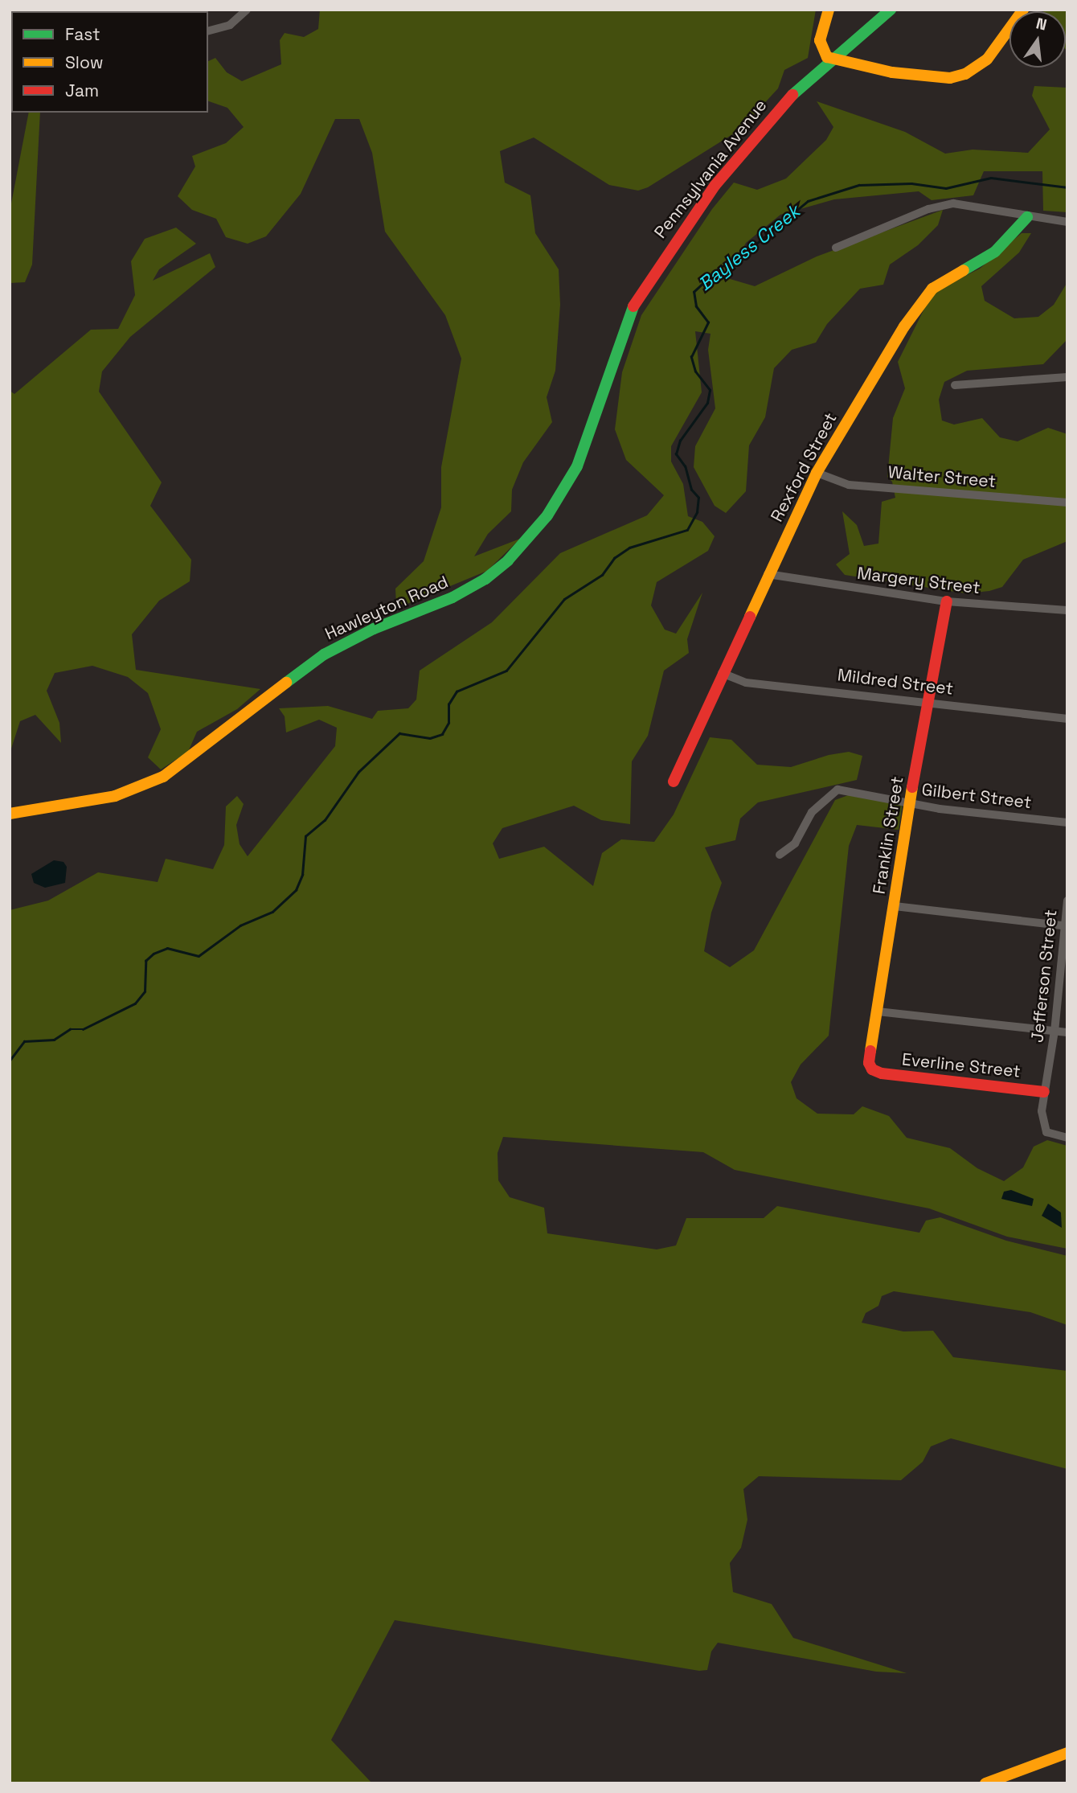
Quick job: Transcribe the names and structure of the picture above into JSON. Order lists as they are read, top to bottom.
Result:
{
  "streets": {
    "street": [
      "Pennsylvania Avenue",
      "Rexford Street",
      "Walter Street",
      "Margery Street",
      "Hawleyton Road",
      "Mildred Street",
      "Gilbert Street",
      "Franklin Street",
      "Jefferson Street",
      "Everline Street"
    ]
  },
  "crossings": [
    ["Pennsylvania Avenue", "Hawleyton Road"],
    ["Rexford Street", "Walter Street"],
    ["Rexford Street", "Margery Street"],
    ["Rexford Street", "Mildred Street"],
    ["Margery Street", "Franklin Street"],
    ["Mildred Street", "Franklin Street"],
    ["Gilbert Street", "Franklin Street"],
    ["Franklin Street", "Everline Street"],
    ["Jefferson Street", "Everline Street"]
  ],
  "water": ["Bayless Creek"],
  "legend": ["Fast", "Slow", "Jam"],
  "north": "top"
}
